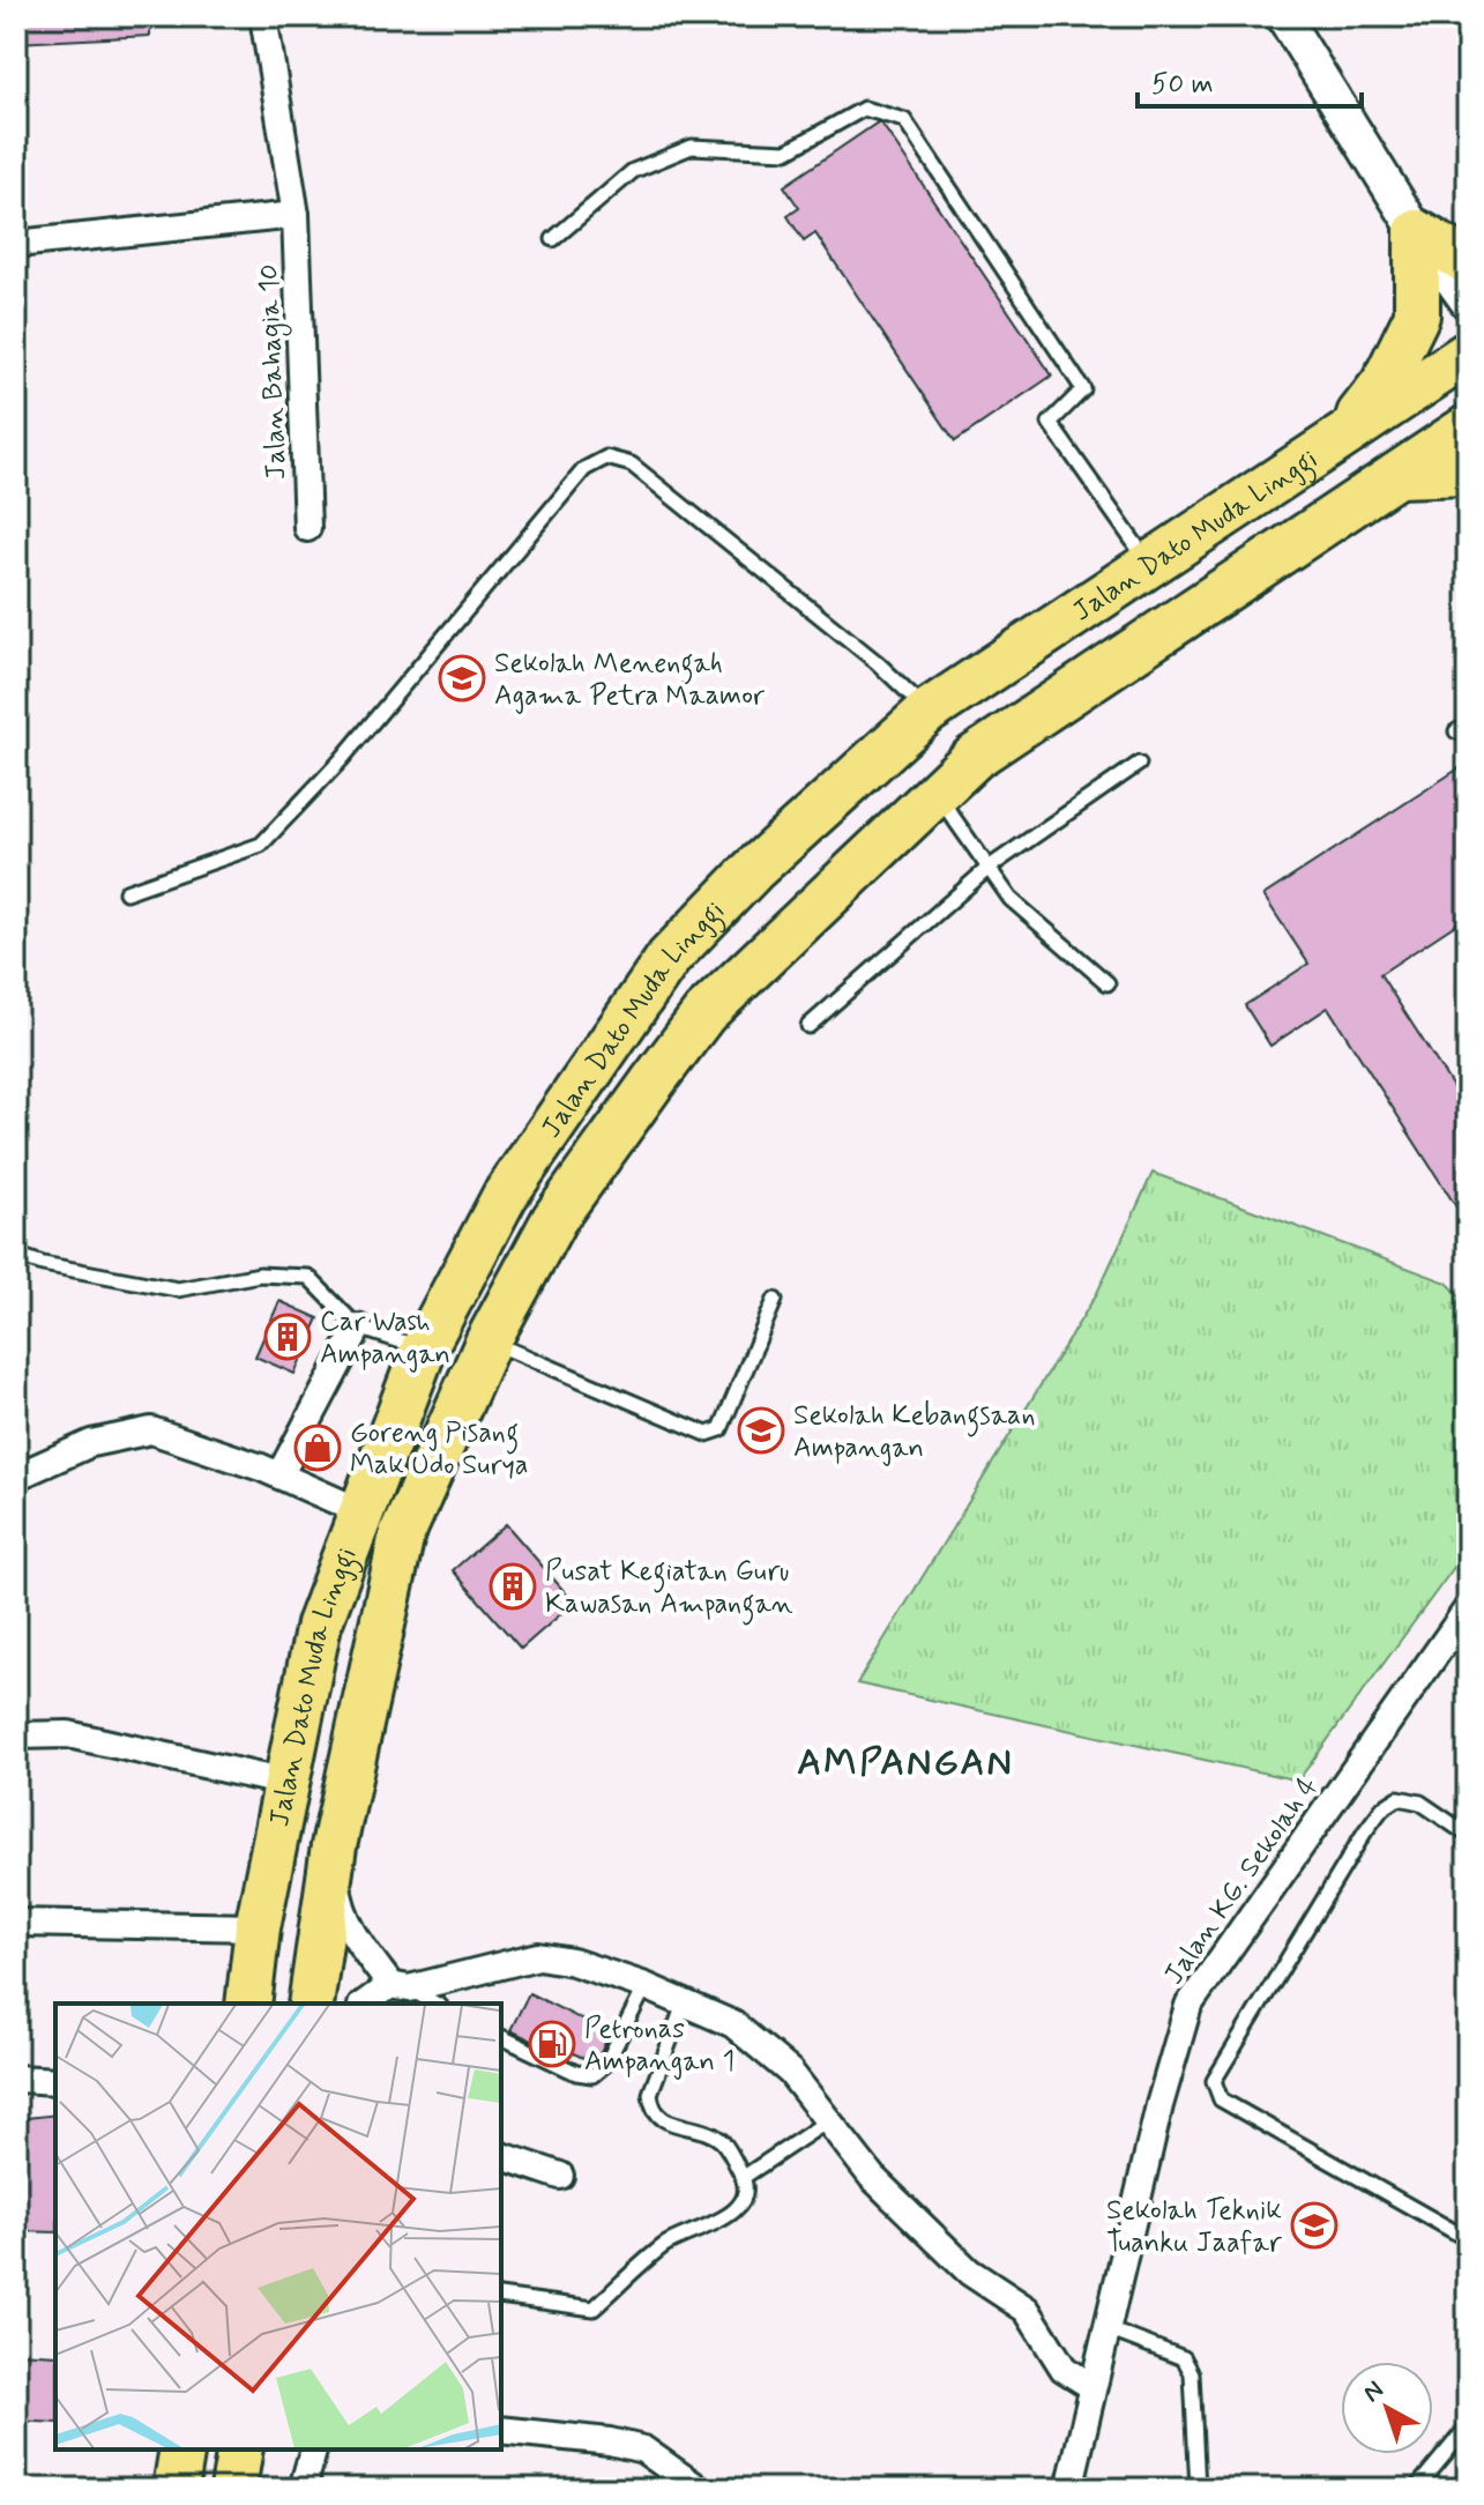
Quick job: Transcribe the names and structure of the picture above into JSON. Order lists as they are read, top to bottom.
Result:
{
  "streets": {
    "highway": ["Jalan Dato Muda Linggi"],
    "street": ["Jalan Bahagia 10", "Jalan KG. Sekolah 4"]
  },
  "districts": ["AMPANGAN"],
  "places": {
    "school or university": ["Sekolah Menengah Agama Petra Maamor", "Sekolah Kebangsaan Ampangan", "Sekolah Teknik Tuanku Jaafar"],
    "building": ["Car Wash Ampangan", "Pusat Kegiatan Guru Kawasan Ampangan"],
    "shop": ["Goreng Pisang Mak Udo Surya"],
    "fuel station": ["Petronas Ampangan 1"]
  },
  "scale_bar": "50 m",
  "north": "top left"
}
